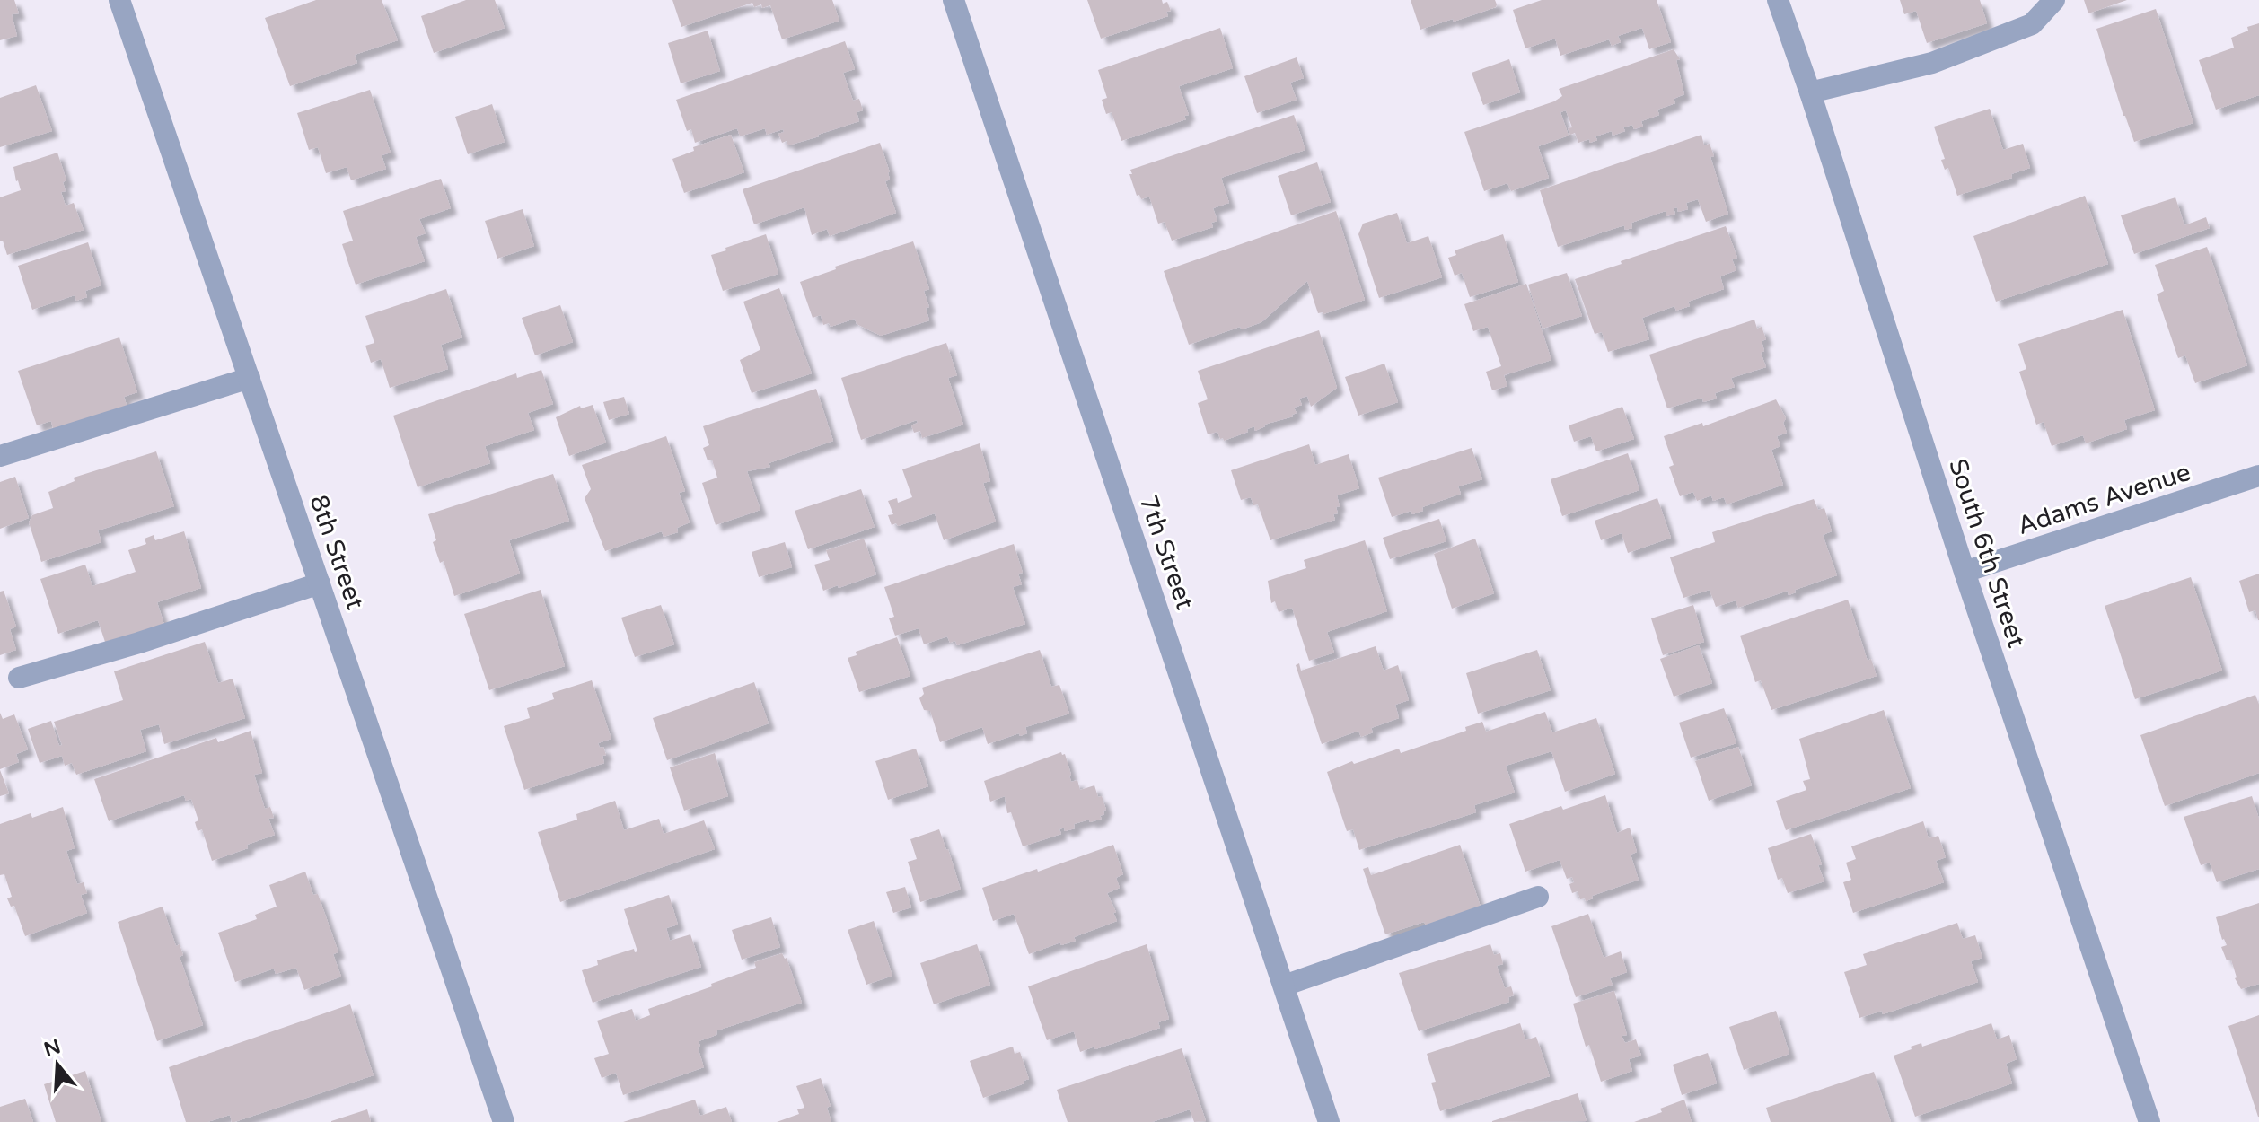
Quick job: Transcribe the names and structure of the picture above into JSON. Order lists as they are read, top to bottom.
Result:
{
  "streets": {
    "street": [
      "Adams Avenue",
      "8th Street",
      "7th Street",
      "South 6th Street"
    ]
  },
  "crossings": [
    ["Adams Avenue", "South 6th Street"]
  ],
  "north": "top"
}
